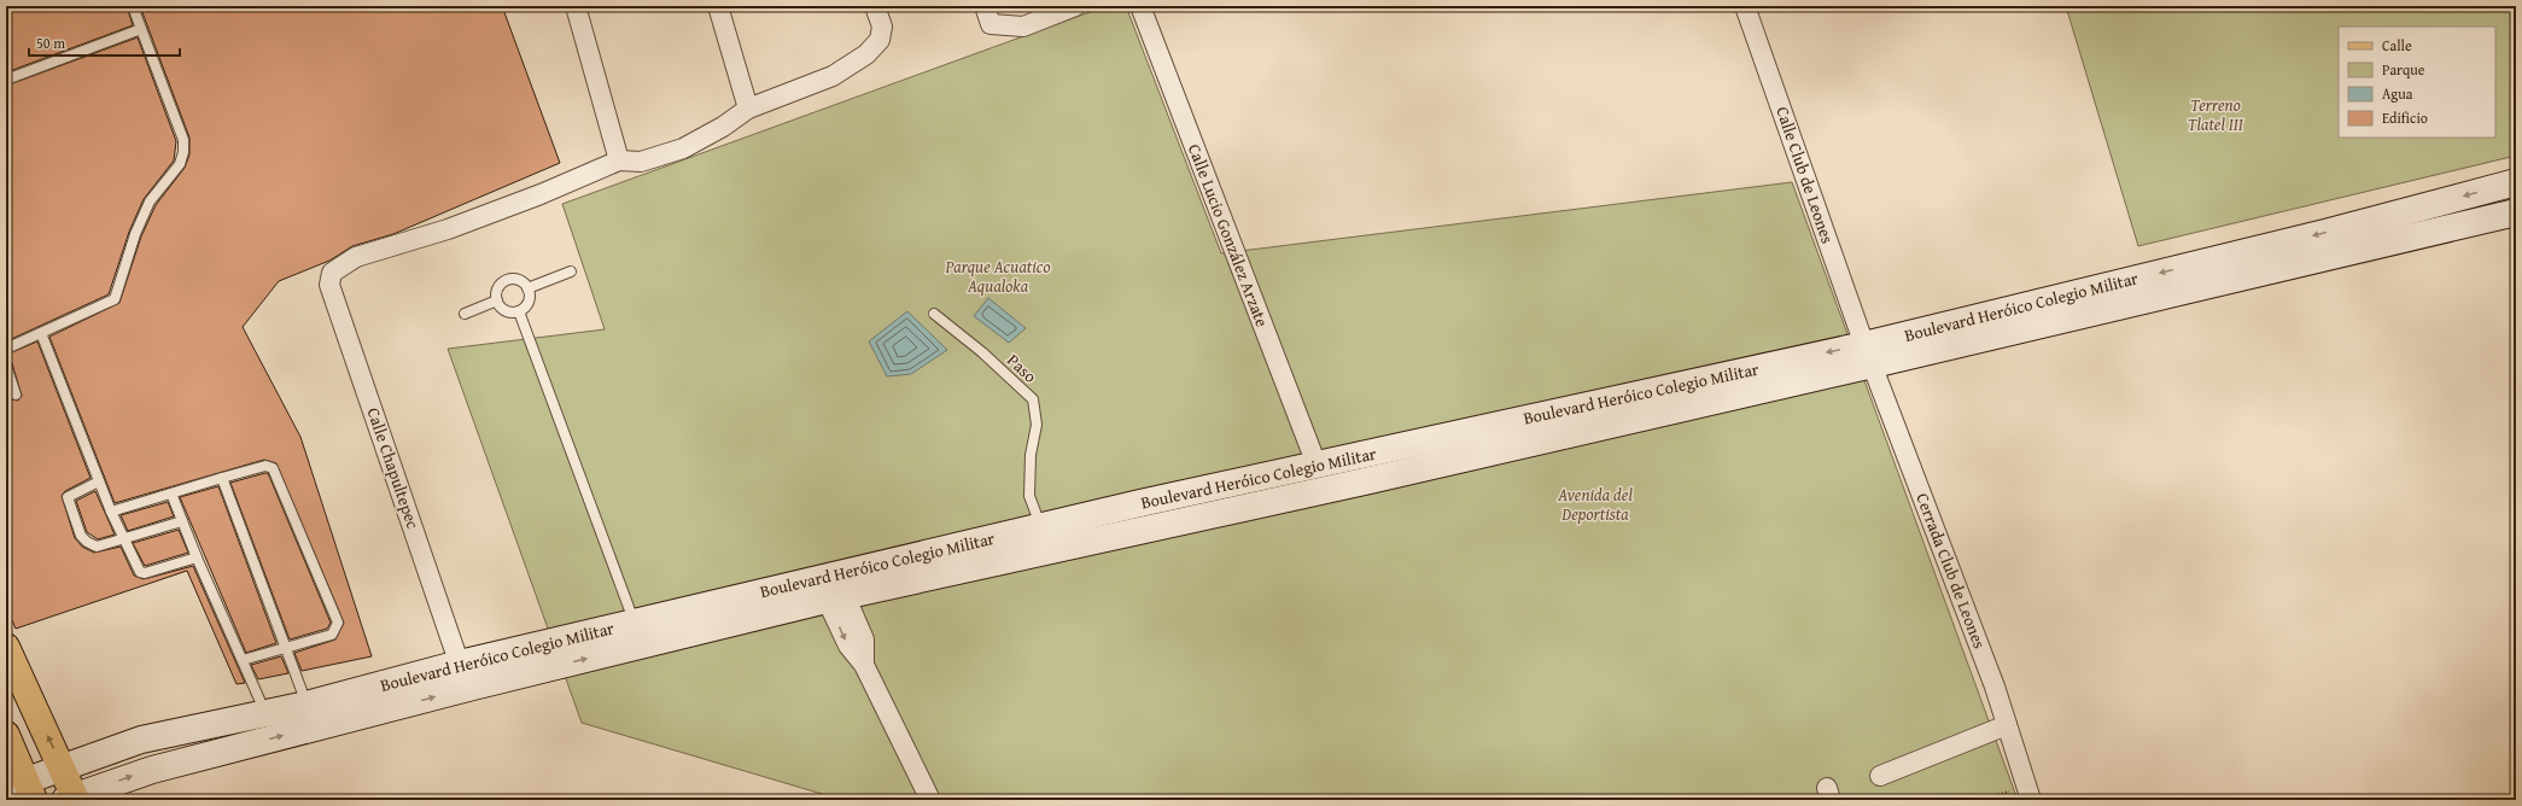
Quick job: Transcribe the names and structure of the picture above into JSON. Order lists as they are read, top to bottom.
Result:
{
  "streets": {
    "main road": ["Boulevard Heróico Colegio Militar"],
    "street": [
      "Calle Club de Leones",
      "Calle Lucio González Arzate",
      "Calle Chapultepec",
      "Cerrada Club de Leones"
    ],
    "lane": ["Paso"]
  },
  "crossings": [
    ["Calle Club de Leones", "Boulevard Heróico Colegio Militar"],
    ["Calle Club de Leones", "Cerrada Club de Leones"],
    ["Calle Lucio González Arzate", "Boulevard Heróico Colegio Militar"],
    ["Boulevard Heróico Colegio Militar", "Paso"],
    ["Boulevard Heróico Colegio Militar", "Calle Chapultepec"],
    ["Boulevard Heróico Colegio Militar", "Cerrada Club de Leones"]
  ],
  "parks": ["Terreno Tlatel III", "Parque Acuatico Aqualoka", "Avenida del Deportista"],
  "legend": [
    "Calle",
    "Parque",
    "Agua",
    "Edificio"
  ],
  "scale_bar": "50 m"
}
